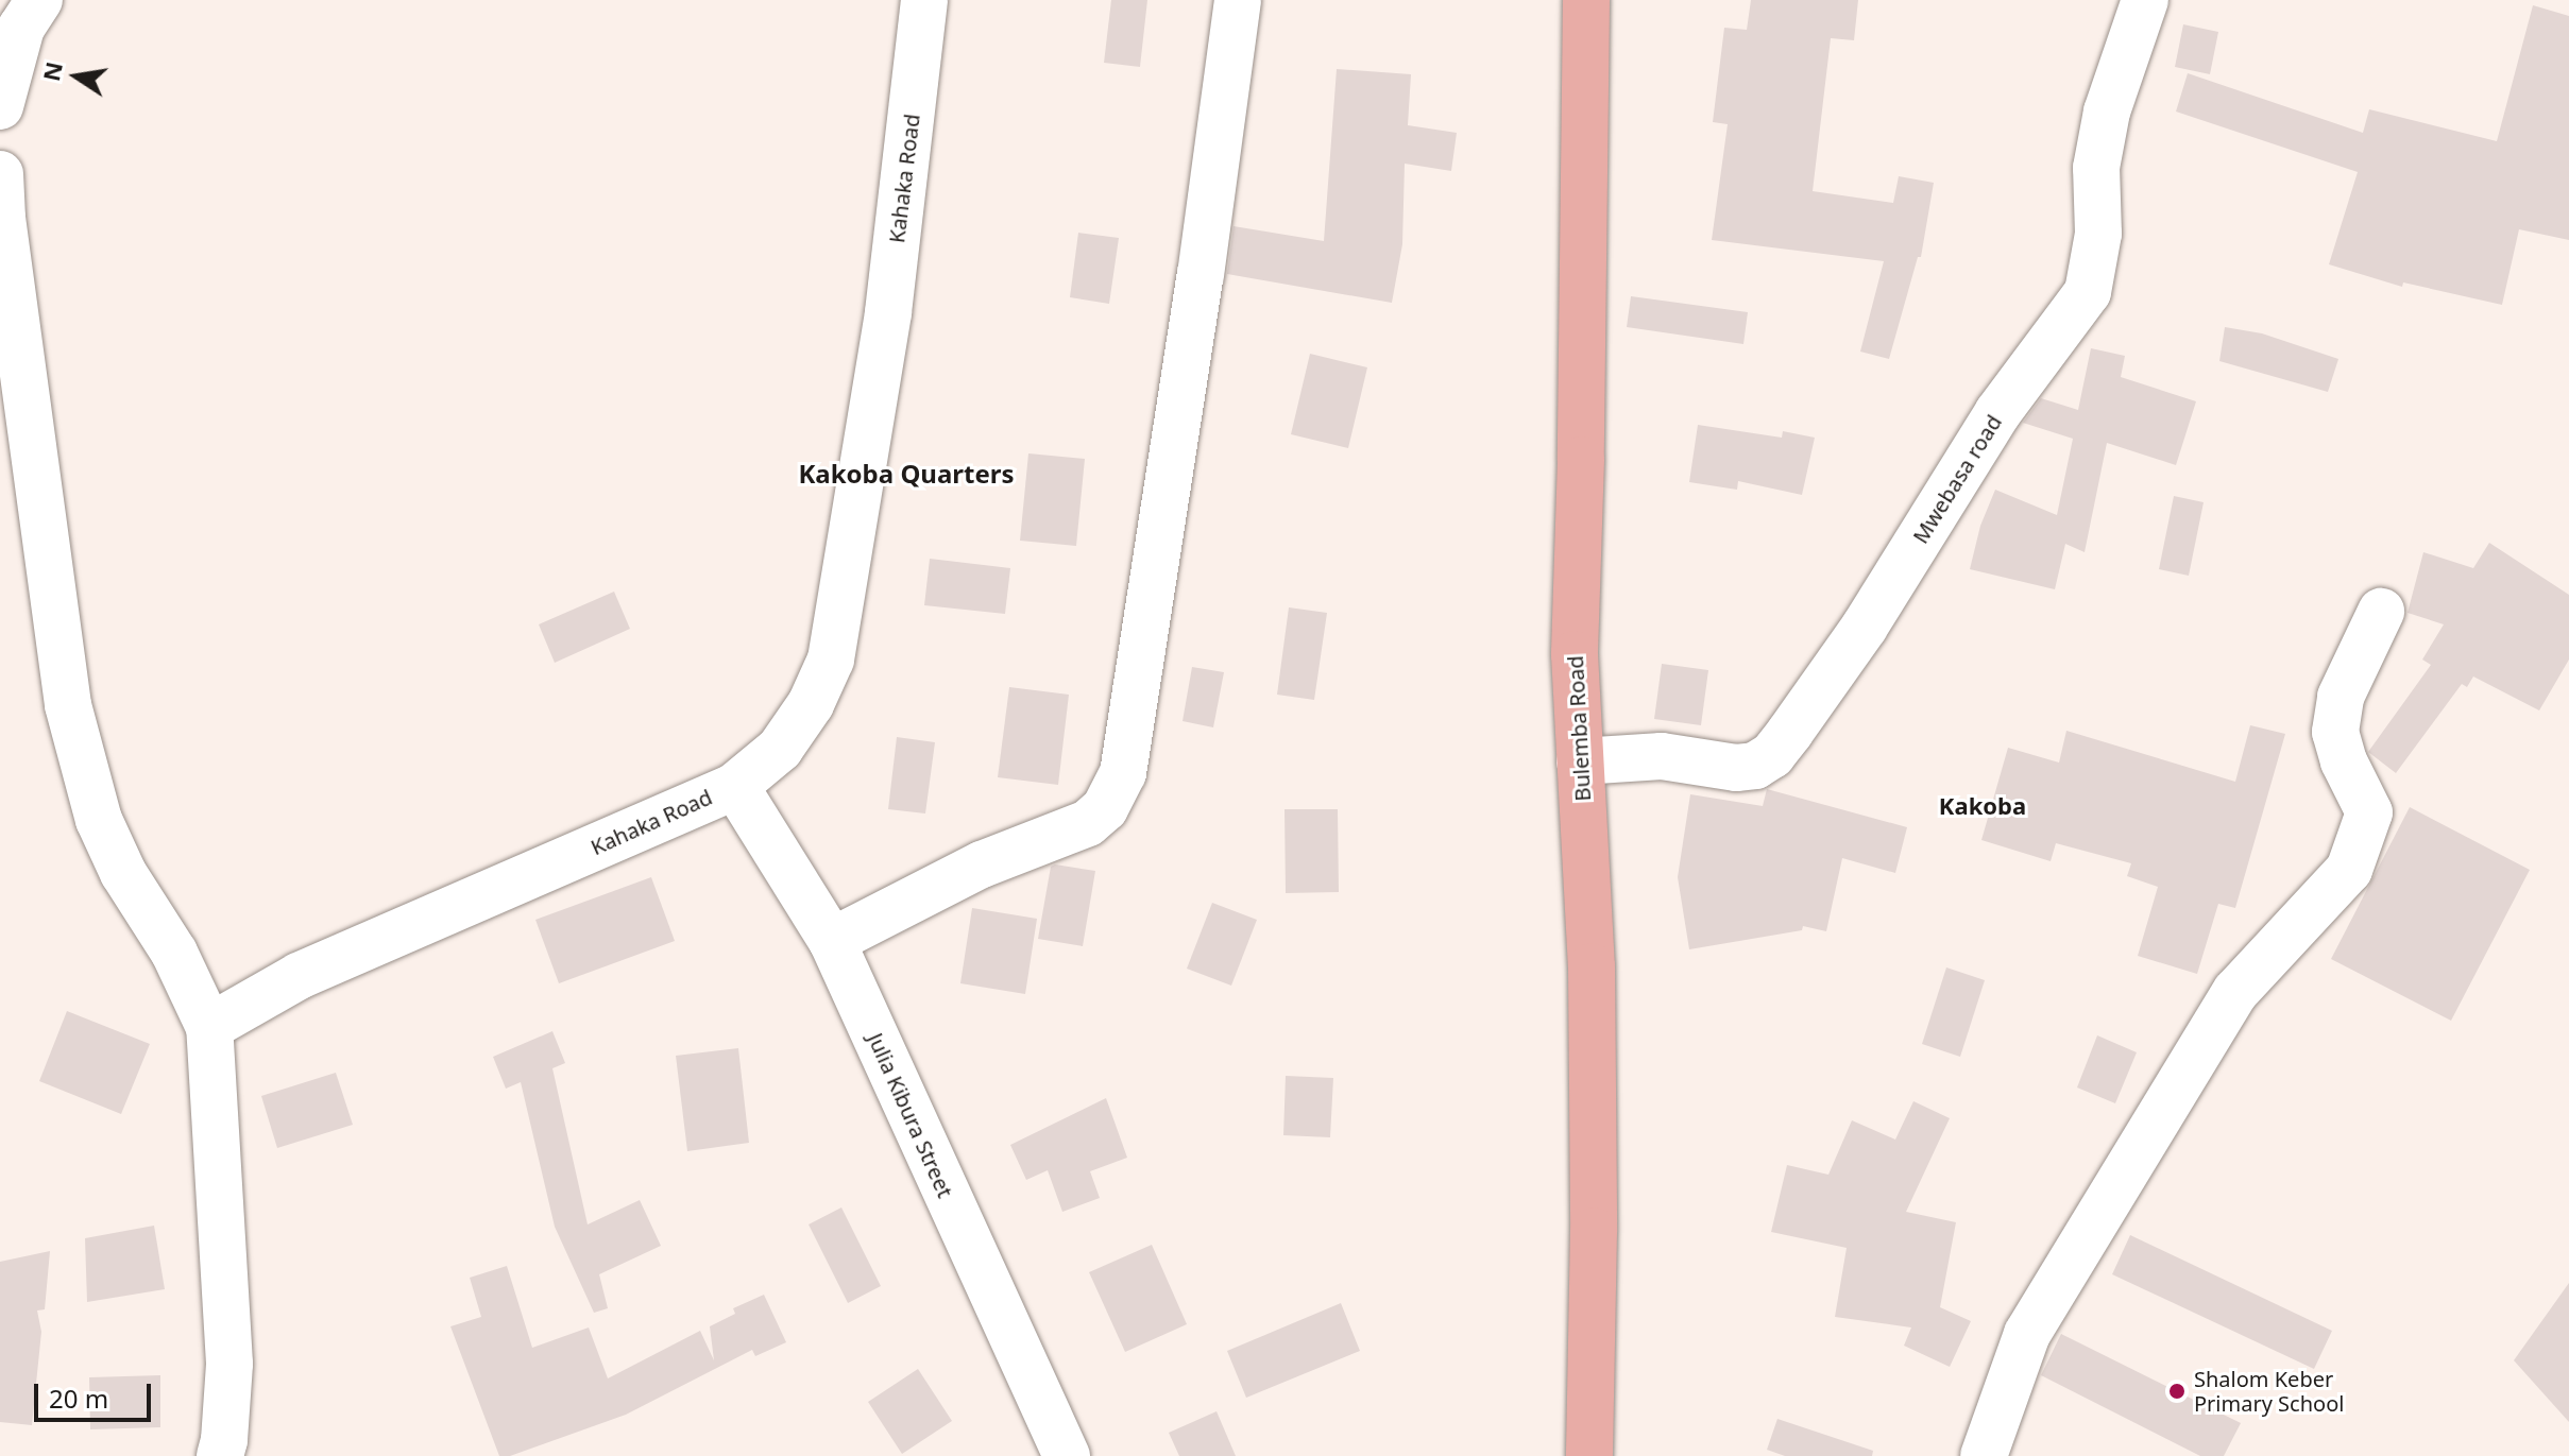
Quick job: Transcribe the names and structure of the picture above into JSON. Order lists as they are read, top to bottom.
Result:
{
  "streets": {
    "main road": ["Bulemba Road"],
    "street": ["Kahaka Road", "Mwebasa road", "Julia Kibura Street"]
  },
  "crossings": [
    ["Kahaka Road", "Julia Kibura Street"],
    ["Mwebasa road", "Bulemba Road"]
  ],
  "districts": ["Kakoba Quarters", "Kakoba"],
  "places": ["Shalom Keber Primary School"],
  "scale_bar": "20 m",
  "north": "left"
}
